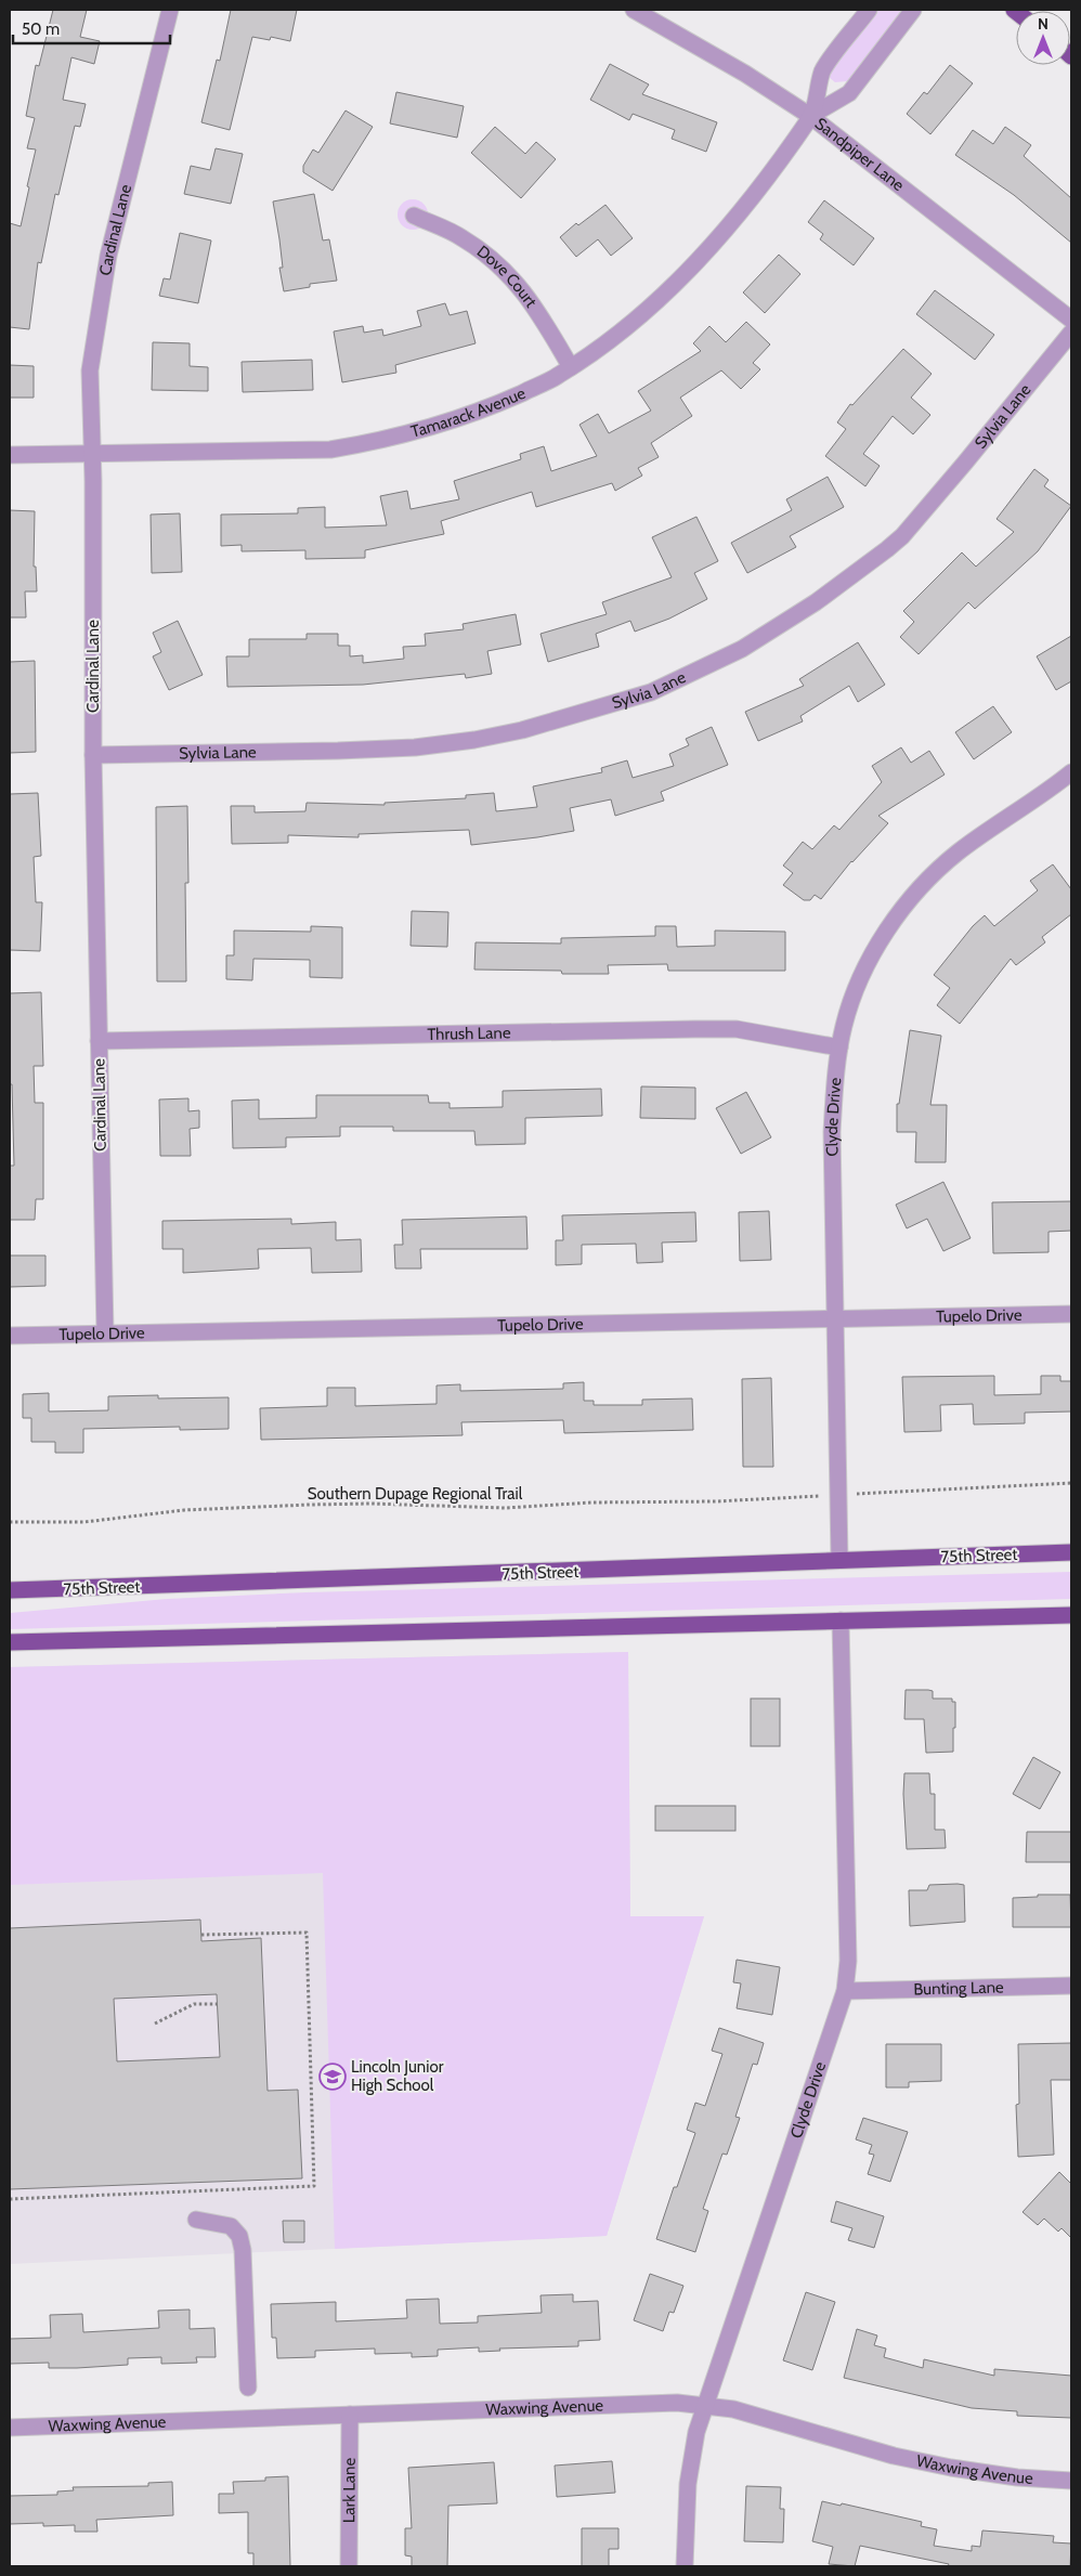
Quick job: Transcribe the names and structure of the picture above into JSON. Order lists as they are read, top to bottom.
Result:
{
  "streets": {
    "main road": ["75th Street"],
    "street": [
      "Sandpiper Lane",
      "Cardinal Lane",
      "Dove Court",
      "Tamarack Avenue",
      "Sylvia Lane",
      "Thrush Lane",
      "Clyde Drive",
      "Tupelo Drive",
      "Bunting Lane",
      "Waxwing Avenue",
      "Lark Lane"
    ],
    "path": ["Southern Dupage Regional Trail"]
  },
  "crossings": [
    ["Sandpiper Lane", "Tamarack Avenue"],
    ["Cardinal Lane", "Tamarack Avenue"],
    ["Cardinal Lane", "Sylvia Lane"],
    ["Cardinal Lane", "Thrush Lane"],
    ["Cardinal Lane", "Tupelo Drive"],
    ["Dove Court", "Tamarack Avenue"],
    ["Thrush Lane", "Clyde Drive"],
    ["Clyde Drive", "Tupelo Drive"],
    ["Clyde Drive", "75th Street"],
    ["Clyde Drive", "Bunting Lane"],
    ["Clyde Drive", "Waxwing Avenue"],
    ["Waxwing Avenue", "Lark Lane"]
  ],
  "places": {
    "school or university": ["Lincoln Junior High School"]
  },
  "scale_bar": "50 m",
  "north": "top"
}
